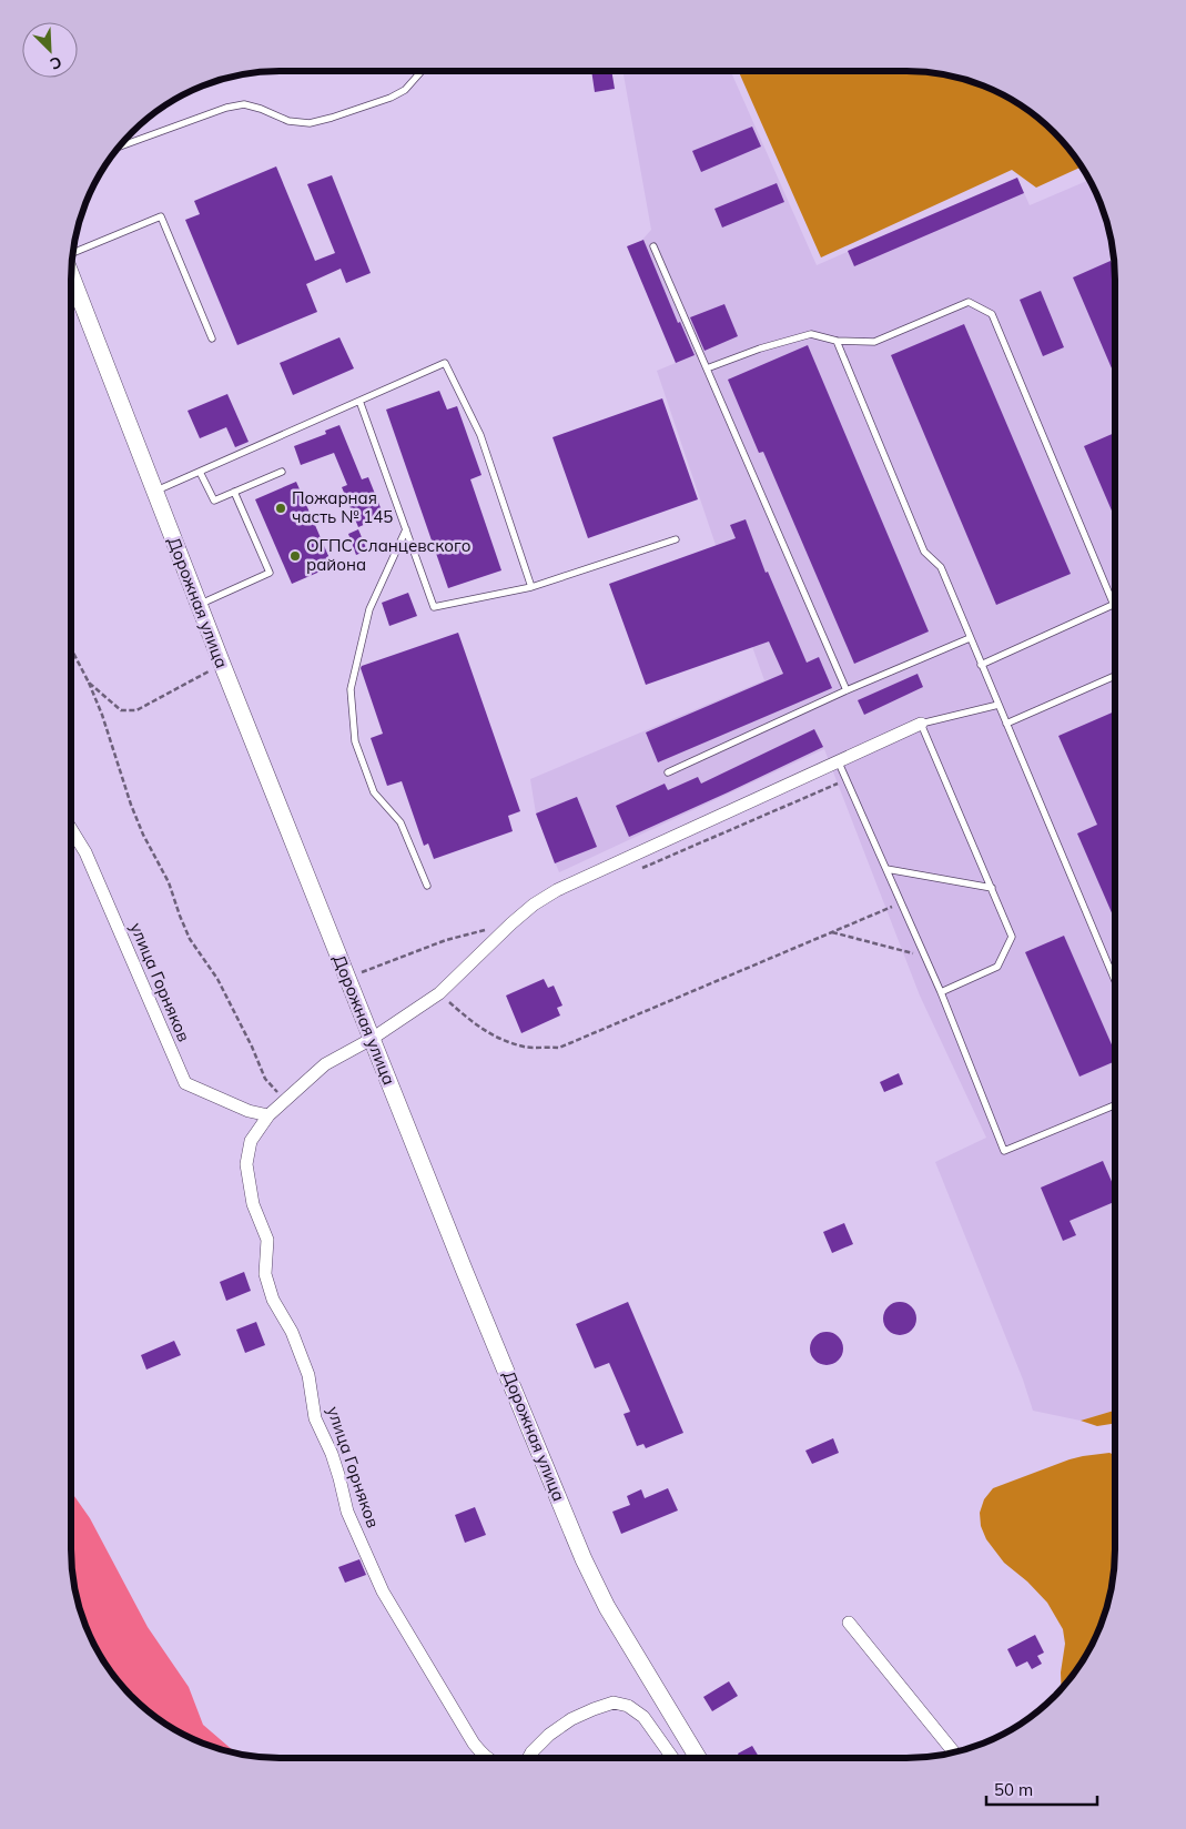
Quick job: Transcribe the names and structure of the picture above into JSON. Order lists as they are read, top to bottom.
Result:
{
  "streets": {
    "street": ["Дорожная улица", "улица Горняков"]
  },
  "crossings": [
    ["Дорожная улица", "улица Горняков"]
  ],
  "places": ["Пожарная часть № 145", "ОГПС Сланцевского района"],
  "scale_bar": "50 m",
  "north": "bottom right"
}
